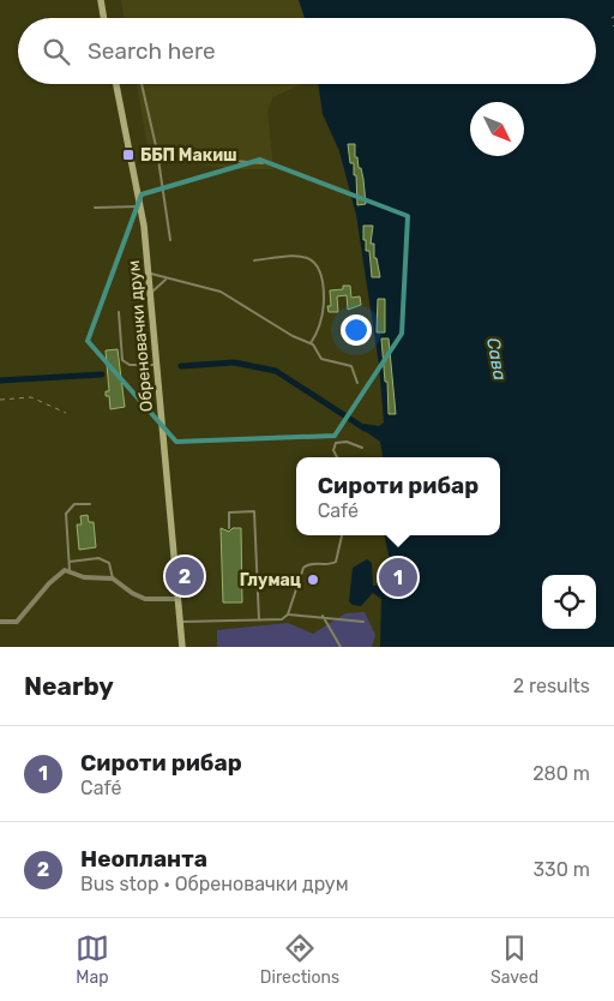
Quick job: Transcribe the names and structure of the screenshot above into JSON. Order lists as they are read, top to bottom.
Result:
{
  "streets": {
    "street": ["Обреновачки друм"]
  },
  "water": ["Сава"],
  "places": {
    "transit": ["ББП Макиш"],
    "other": ["Глумац"]
  },
  "north": "bottom right",
  "page": {
    "search": "Search here",
    "popup": ["Сироти рибар", "Café"],
    "pins": ["2", "1"],
    "heading": ["Nearby", "2 results"],
    "list": [
      {
        "mark": "1",
        "name": "Сироти рибар",
        "note": "Café",
        "value": "280 m"
      },
      {
        "mark": "2",
        "name": "Неопланта",
        "note": "Bus stop · Обреновачки друм",
        "value": "330 m"
      }
    ],
    "nav": ["Map", "Directions", "Saved"]
  }
}
